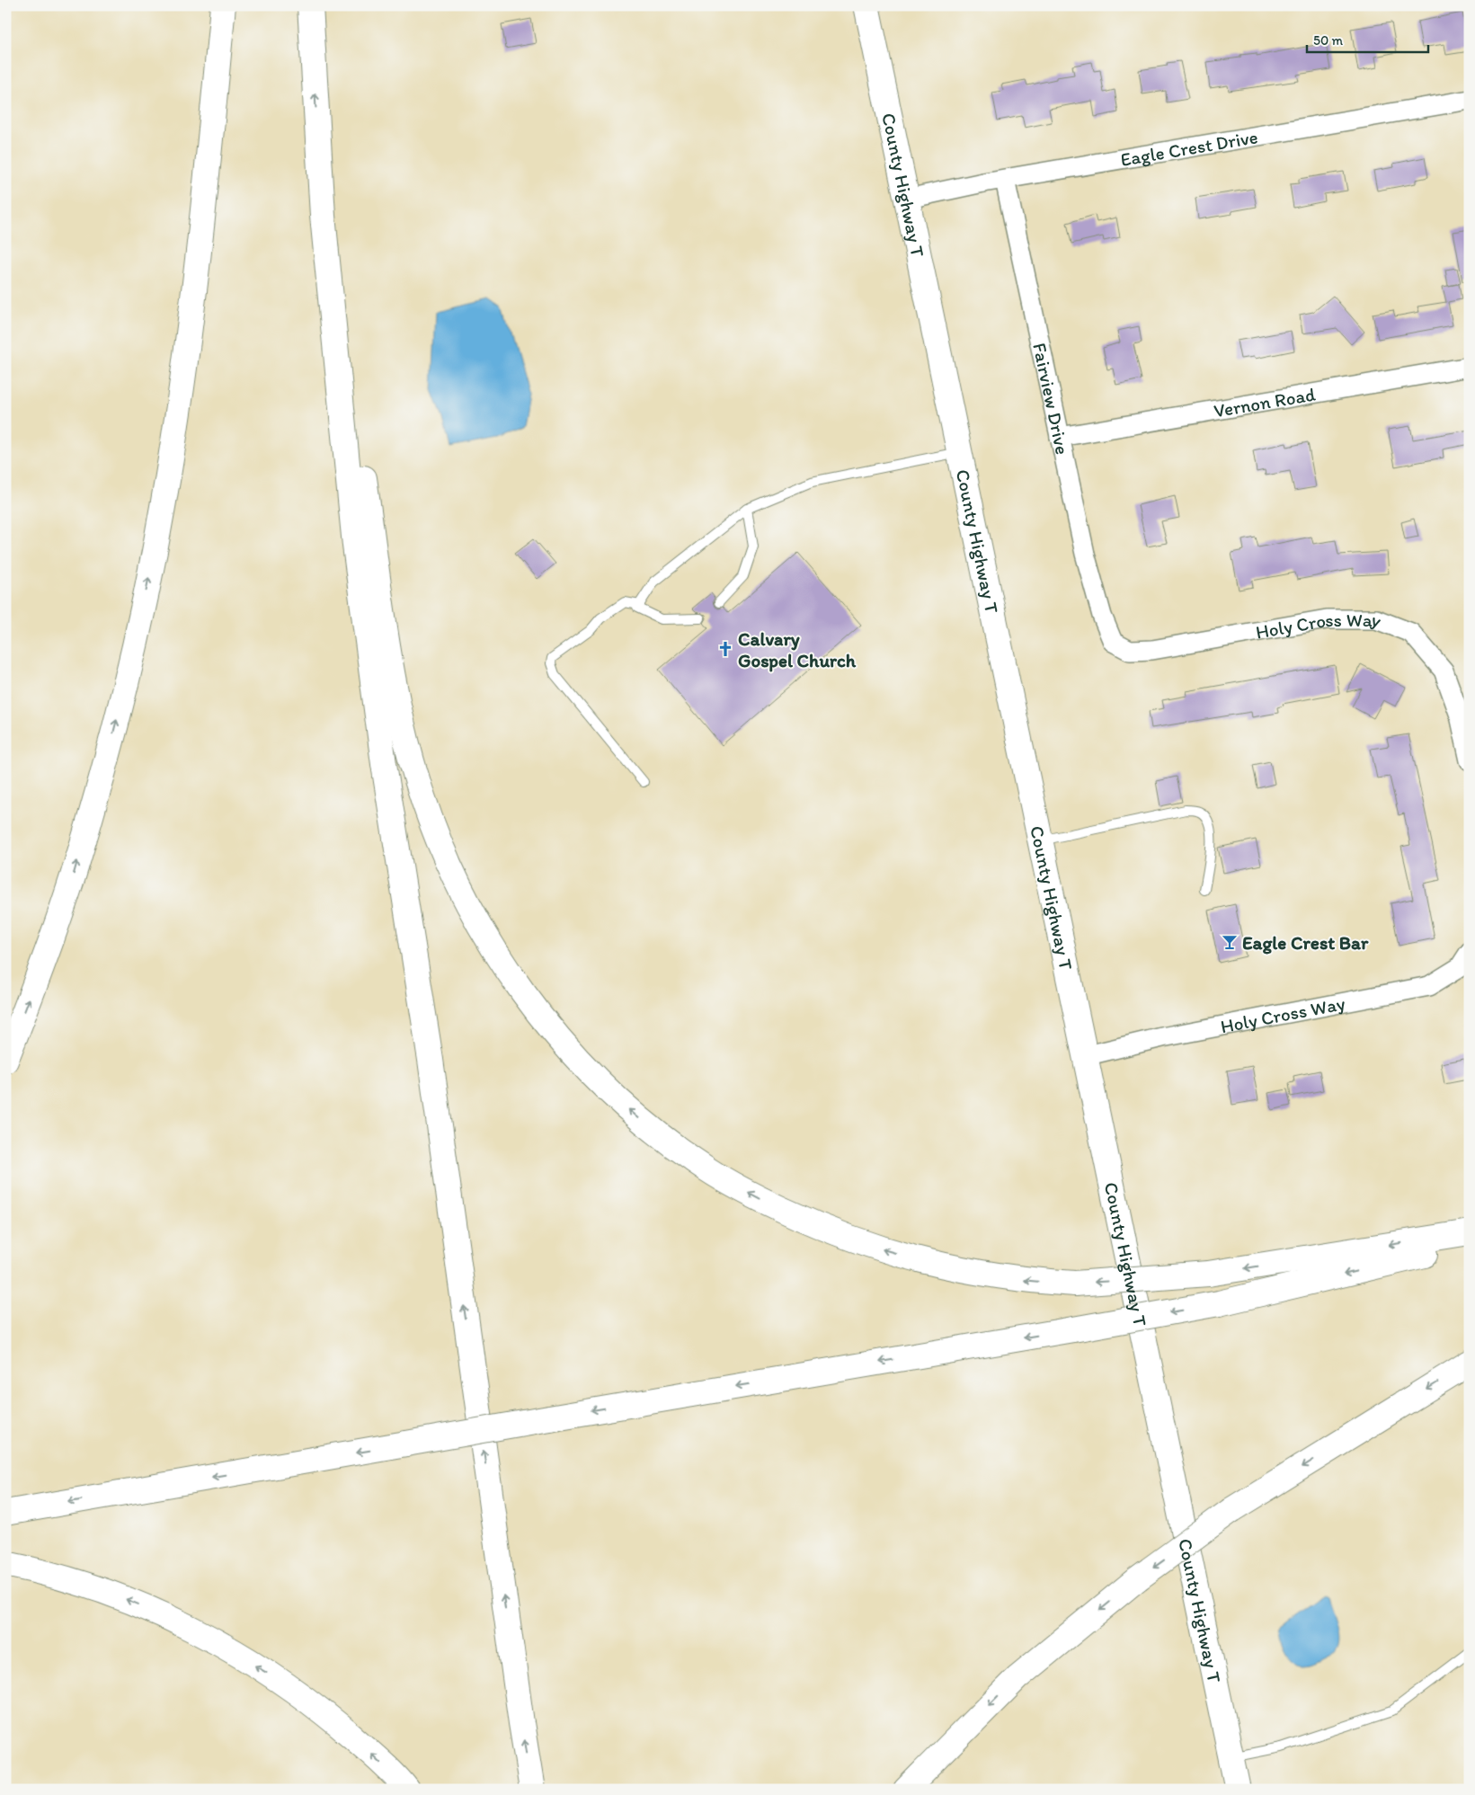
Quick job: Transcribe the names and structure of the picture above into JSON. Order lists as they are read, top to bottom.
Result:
{
  "streets": {
    "main road": ["County Highway T"],
    "street": [
      "Eagle Crest Drive",
      "Fairview Drive",
      "Vernon Road",
      "Holy Cross Way"
    ]
  },
  "crossings": [
    ["Eagle Crest Drive", "County Highway T"],
    ["Eagle Crest Drive", "Fairview Drive"],
    ["County Highway T", "Holy Cross Way"],
    ["Fairview Drive", "Vernon Road"],
    ["Fairview Drive", "Holy Cross Way"]
  ],
  "places": {
    "church": ["Calvary Gospel Church"],
    "bar": ["Eagle Crest Bar"]
  },
  "scale_bar": "50 m"
}
